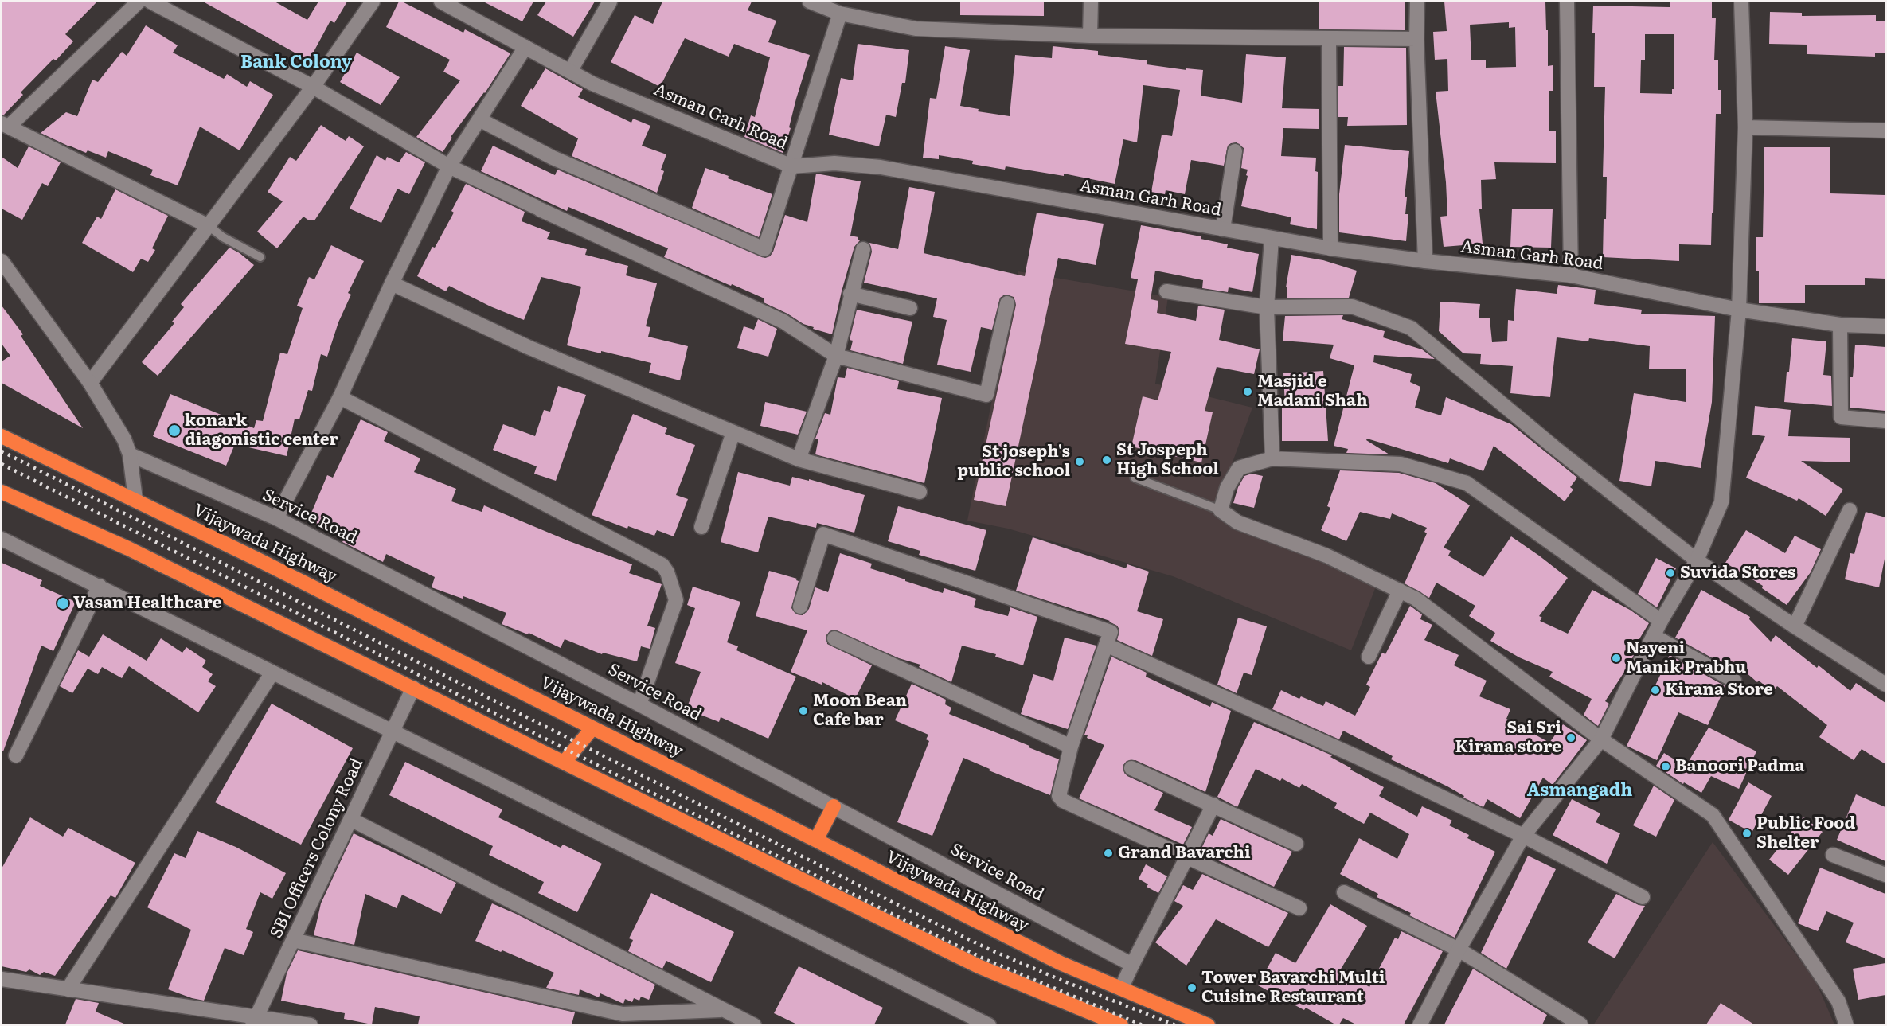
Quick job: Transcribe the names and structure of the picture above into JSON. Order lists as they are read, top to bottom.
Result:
{
  "streets": {
    "highway": ["Vijaywada Highway"],
    "street": ["Asman Garh Road", "Service Road", "SBI Officers Colony Road"]
  },
  "districts": ["Bank Colony", "Asmangadh"],
  "places": [
    "Masjid e Madani Shah",
    "konark diagonistic center",
    "St Jospeph High School",
    "St joseph's public school",
    "Suvida Stores",
    "Vasan Healthcare",
    "Nayeni Manik Prabhu",
    "Kirana Store",
    "Moon Bean Cafe bar",
    "Sai Sri Kirana store",
    "Banoori Padma",
    "Public Food Shelter",
    "Grand Bavarchi",
    "Tower Bavarchi Multi Cuisine Restaurant"
  ]
}
